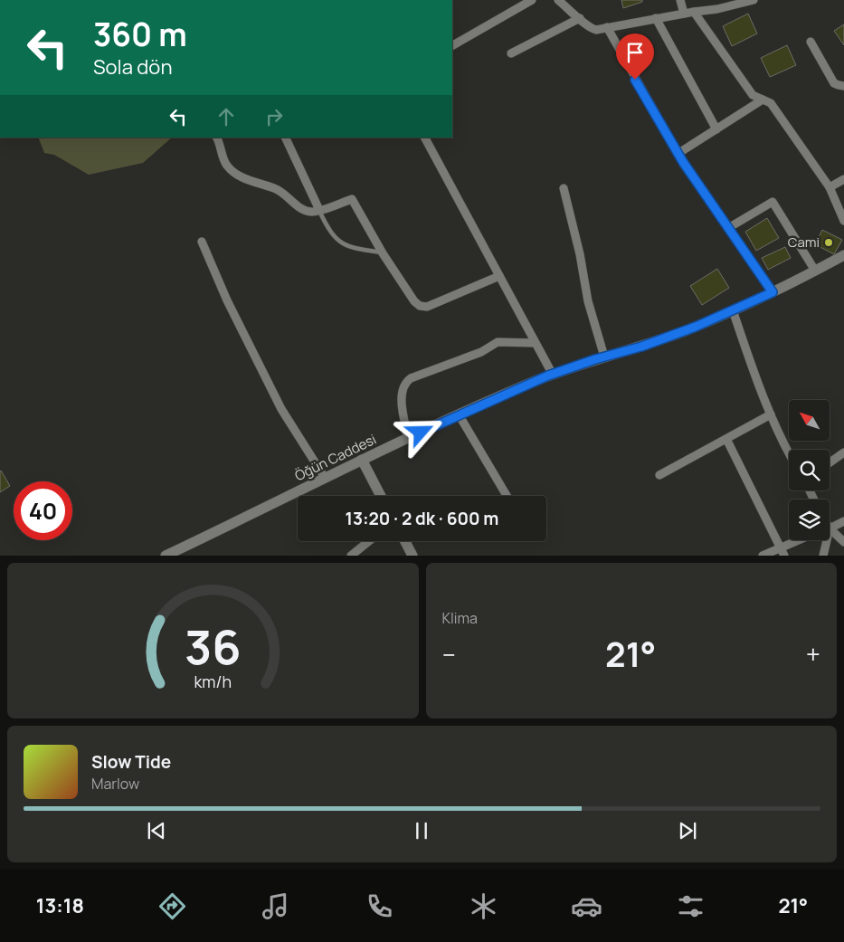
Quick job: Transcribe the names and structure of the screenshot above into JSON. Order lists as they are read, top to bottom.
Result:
{
  "streets": {
    "street": ["Öğün Caddesi"]
  },
  "places": ["Cami"],
  "north": "top left",
  "page": {
    "turn": ["360 m", "Sola dön"],
    "limit": "40",
    "trip": "13:20 · 2 dk · 600 m",
    "tile": "Klima",
    "heat": ["−", "21°", "+"],
    "song": ["Slow Tide", "Marlow"],
    "tabs": ["13:18", "21°"],
    "gauge": ["36", "km/h"]
  }
}
